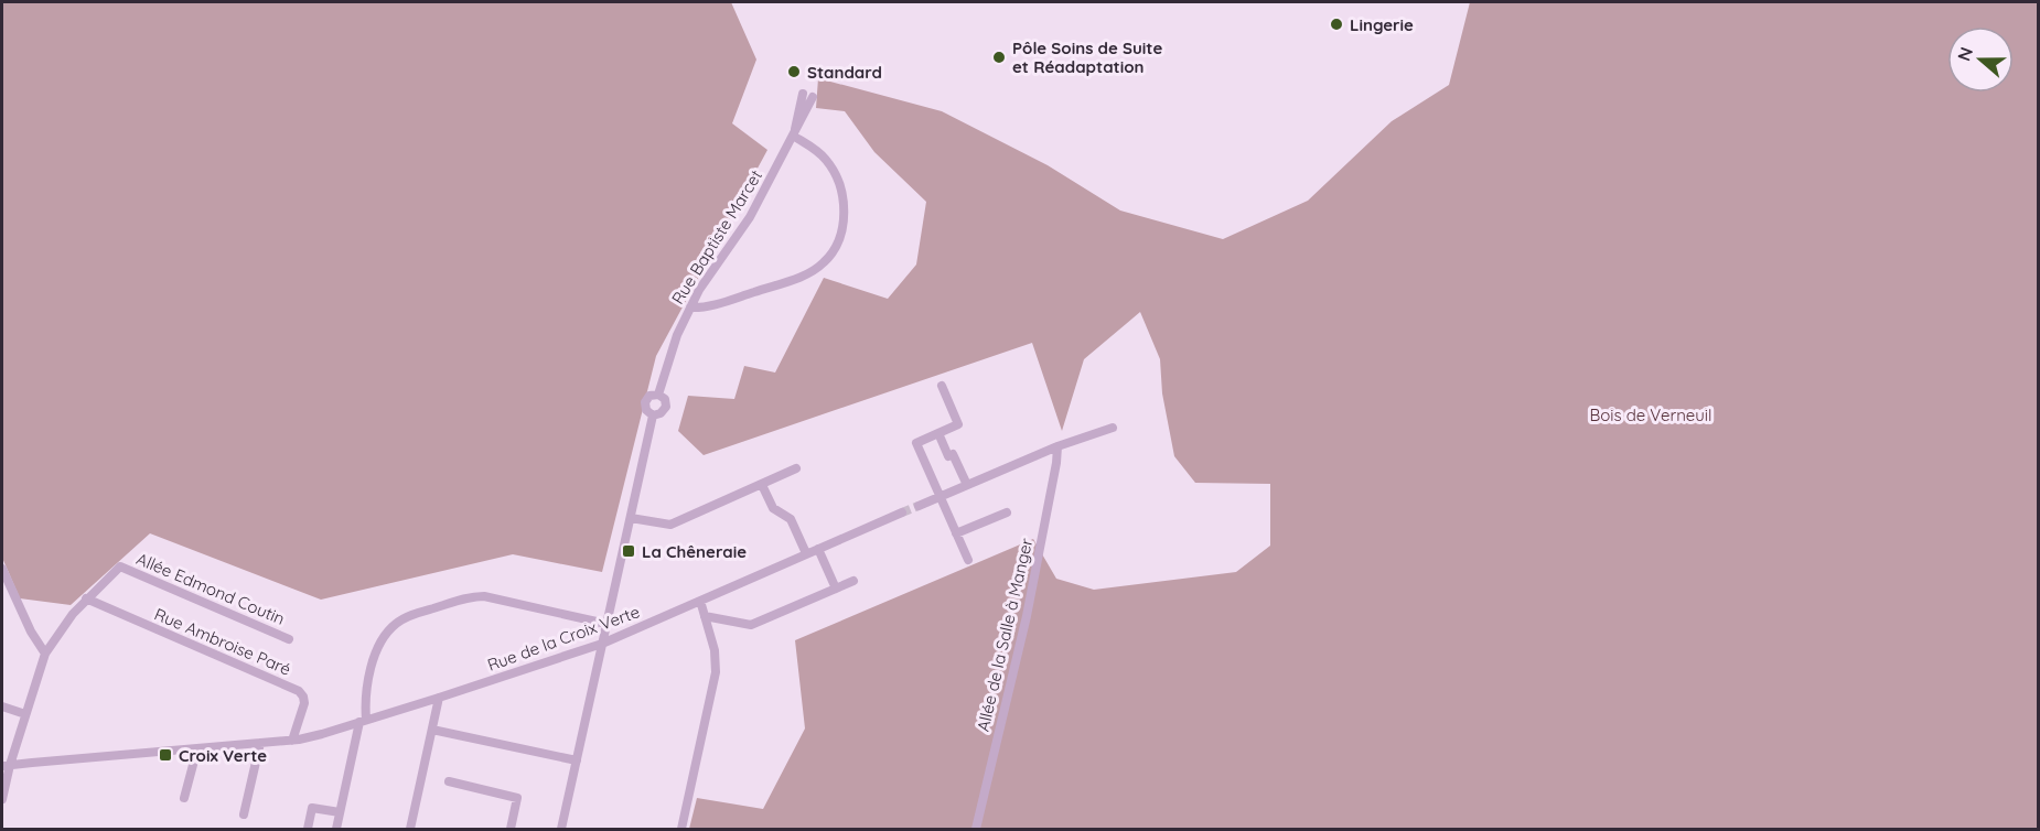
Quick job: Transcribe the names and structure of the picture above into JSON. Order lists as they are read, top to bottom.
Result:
{
  "streets": {
    "street": [
      "Rue Baptiste Marcet",
      "Allée Edmond Coutin",
      "Allée de la Salle à Manger",
      "Rue de la Croix Verte",
      "Rue Ambroise Paré"
    ]
  },
  "crossings": [
    ["Rue Baptiste Marcet", "Rue de la Croix Verte"],
    ["Allée Edmond Coutin", "Rue Ambroise Paré"],
    ["Rue de la Croix Verte", "Rue Ambroise Paré"]
  ],
  "parks": ["Bois de Verneuil"],
  "places": {
    "other": ["Lingerie", "Pôle Soins de Suite et Réadaptation", "Standard"],
    "transit": ["La Chêneraie", "Croix Verte"]
  },
  "north": "left"
}
